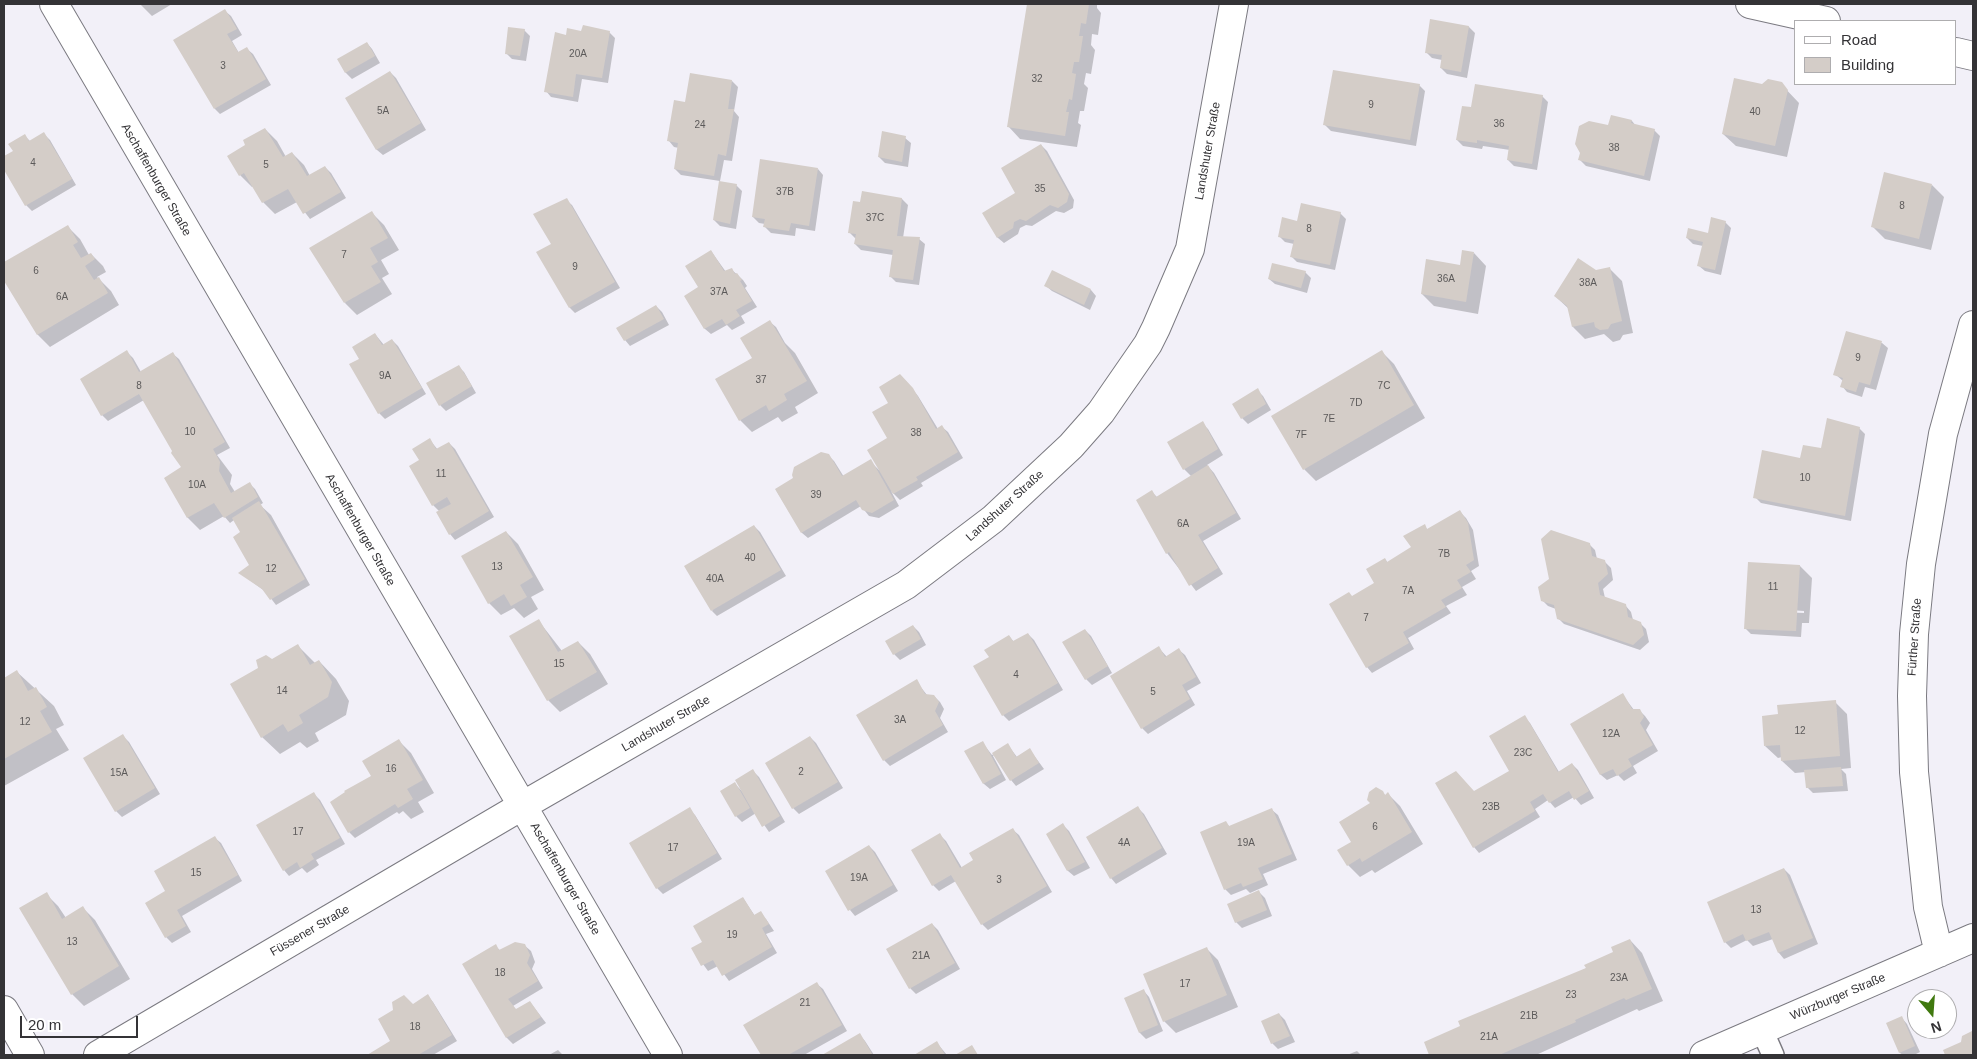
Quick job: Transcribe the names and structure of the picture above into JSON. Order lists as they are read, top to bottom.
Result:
{
  "streets": {
    "street": [
      "Landshuter Straße",
      "Aschaffenburger Straße",
      "Fürther Straße",
      "Füssener Straße",
      "Würzburger Straße"
    ]
  },
  "crossings": [
    ["Landshuter Straße", "Aschaffenburger Straße"],
    ["Landshuter Straße", "Füssener Straße"],
    ["Aschaffenburger Straße", "Füssener Straße"],
    ["Fürther Straße", "Würzburger Straße"]
  ],
  "house_numbers": [
    "20A",
    "3",
    "32",
    "9",
    "5A",
    "40",
    "36",
    "24",
    "38",
    "4",
    "5",
    "35",
    "37B",
    "8",
    "37C",
    "8",
    "7",
    "9",
    "6",
    "36A",
    "38A",
    "37A",
    "6A",
    "9",
    "9A",
    "37",
    "8",
    "7C",
    "7D",
    "7E",
    "10",
    "38",
    "7F",
    "11",
    "10",
    "10A",
    "39",
    "6A",
    "7B",
    "40",
    "13",
    "12",
    "40A",
    "11",
    "7A",
    "7",
    "15",
    "4",
    "14",
    "5",
    "3A",
    "12",
    "12",
    "12A",
    "23C",
    "16",
    "2",
    "15A",
    "23B",
    "6",
    "17",
    "4A",
    "19A",
    "17",
    "15",
    "19A",
    "3",
    "13",
    "19",
    "13",
    "21A",
    "18",
    "23A",
    "17",
    "23",
    "21",
    "21B",
    "18",
    "21A"
  ],
  "legend": ["Road", "Building"],
  "scale_bar": "20 m",
  "north": "bottom"
}
